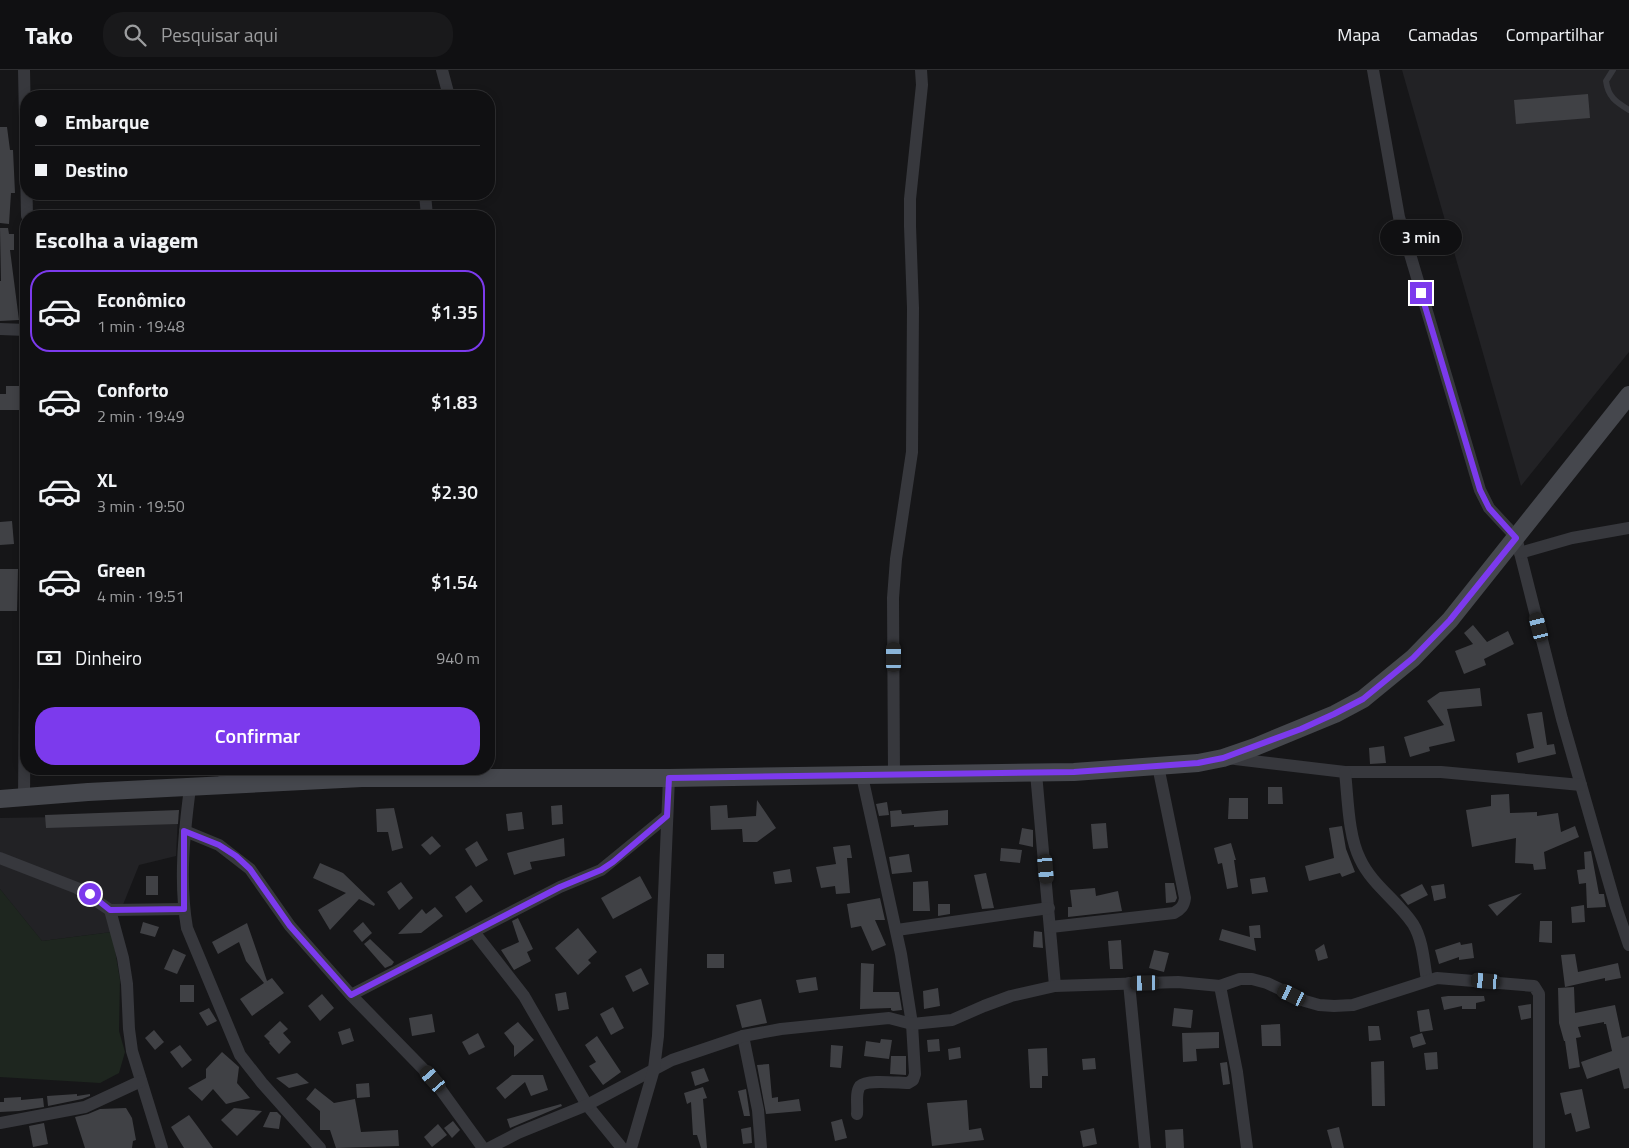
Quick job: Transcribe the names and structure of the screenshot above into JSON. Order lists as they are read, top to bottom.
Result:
{
  "page": {
    "header": "Tako",
    "search": "Pesquisar aqui",
    "nav": ["Mapa", "Camadas", "Compartilhar"],
    "banner": ["Embarque", "Destino"],
    "heading": "Escolha a viagem",
    "bubble": "3 min",
    "list": [
      {
        "name": "Econômico",
        "note": "1 min · 19:48",
        "value": "$1.35"
      },
      {
        "name": "Conforto",
        "note": "2 min · 19:49",
        "value": "$1.83"
      },
      {
        "name": "XL",
        "note": "3 min · 19:50",
        "value": "$2.30"
      },
      {
        "name": "Green",
        "note": "4 min · 19:51",
        "value": "$1.54"
      }
    ],
    "pay": ["Dinheiro", "940 m"],
    "buttons": "Confirmar"
  }
}
